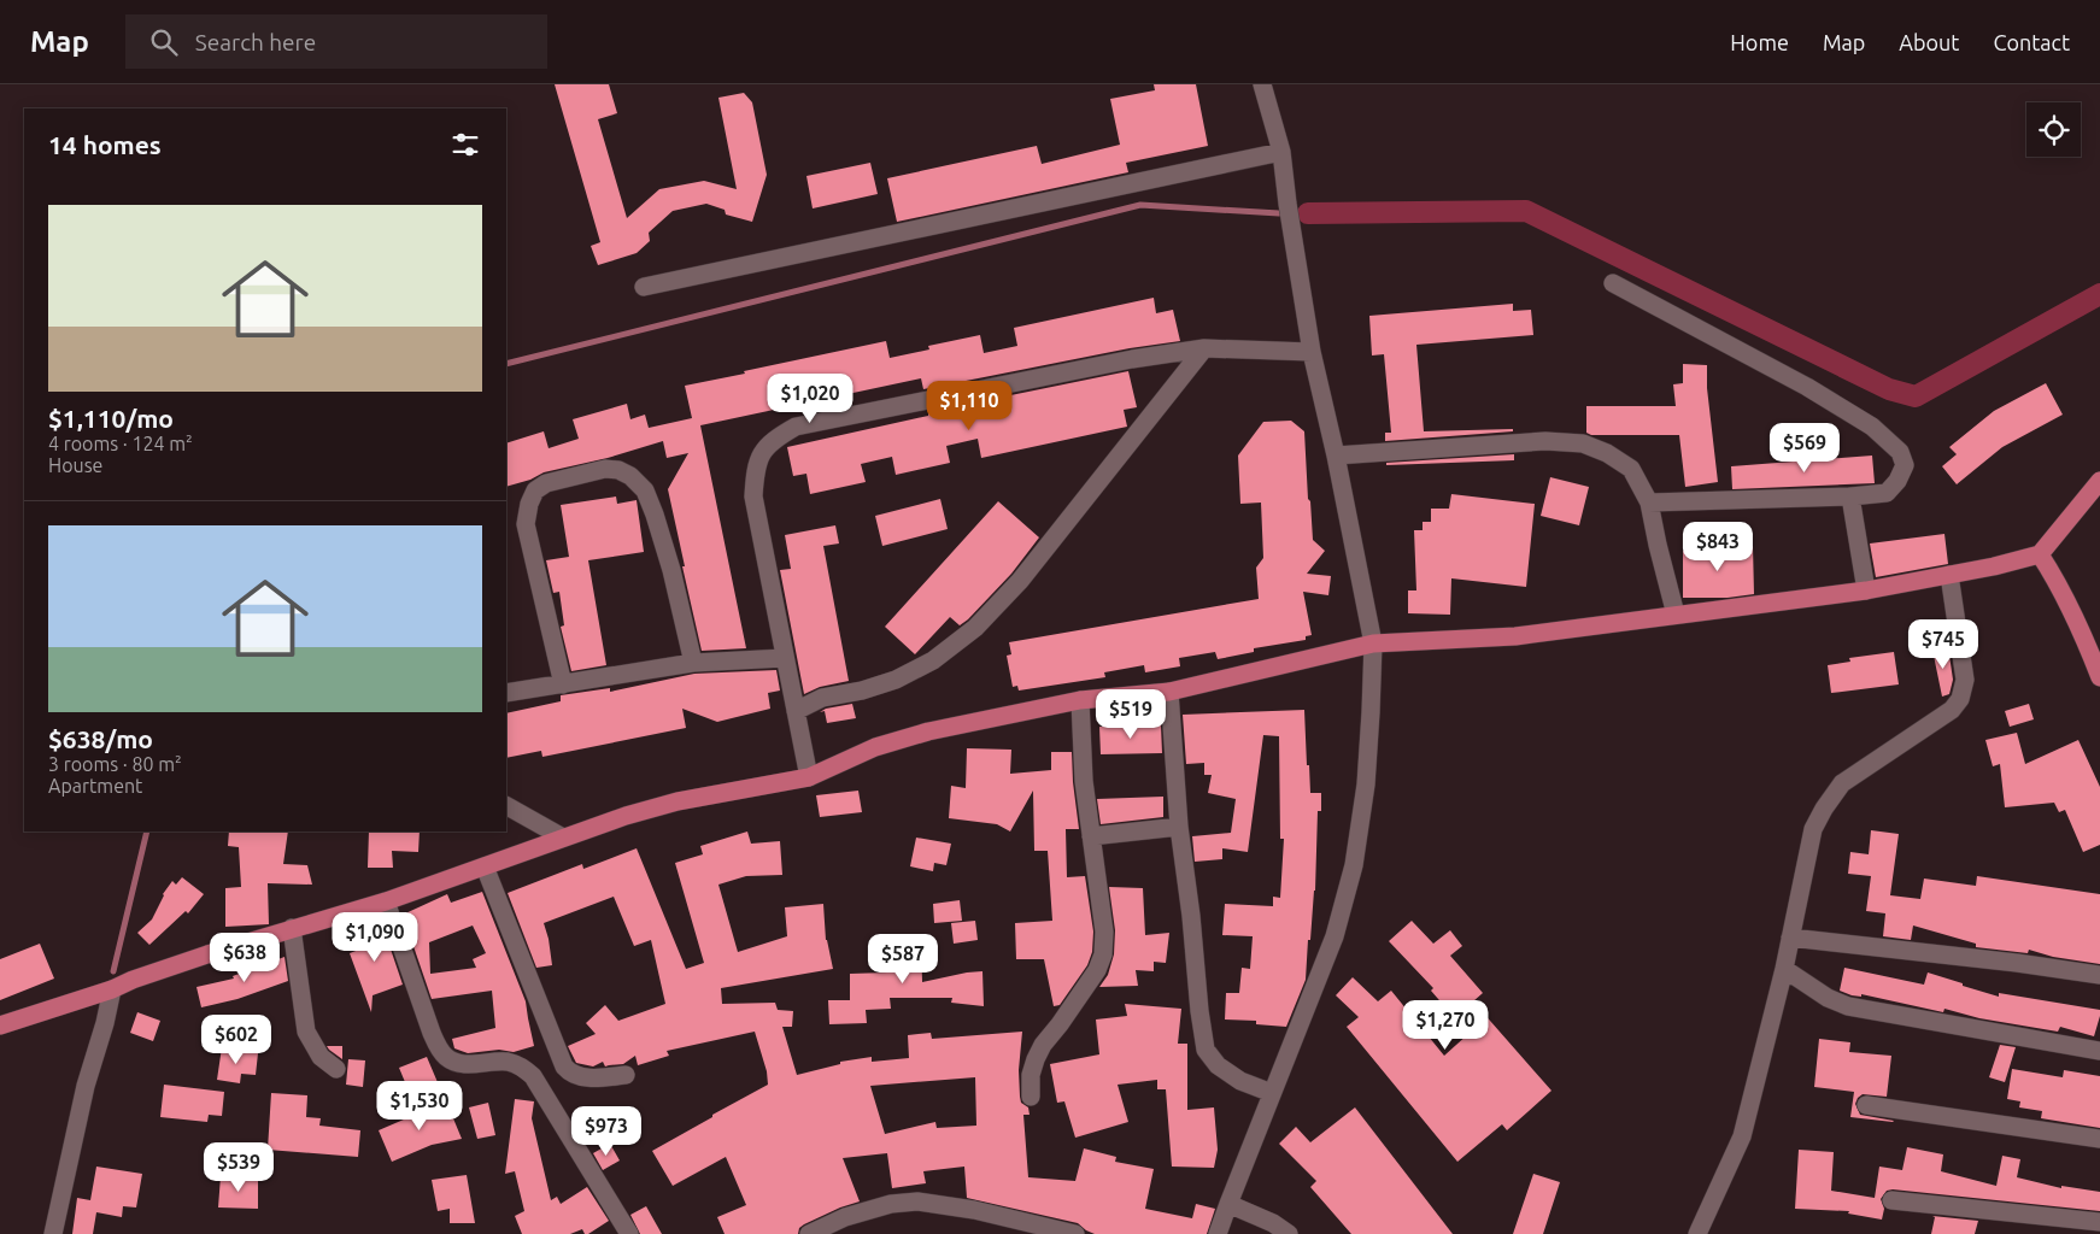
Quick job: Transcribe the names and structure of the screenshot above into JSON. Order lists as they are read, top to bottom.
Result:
{
  "page": {
    "header": "Map",
    "search": "Search here",
    "nav": [
      "Home",
      "Map",
      "About",
      "Contact"
    ],
    "heading": "14 homes",
    "list": [
      {
        "name": "$1,110/mo",
        "note": "4 rooms · 124 m² · House"
      },
      {
        "name": "$638/mo",
        "note": "3 rooms · 80 m² · Apartment"
      }
    ],
    "price": [
      "$1,020",
      "$1,110",
      "$569",
      "$843",
      "$745",
      "$519",
      "$1,090",
      "$638",
      "$587",
      "$1,270",
      "$602",
      "$1,530",
      "$973",
      "$539"
    ]
  }
}
